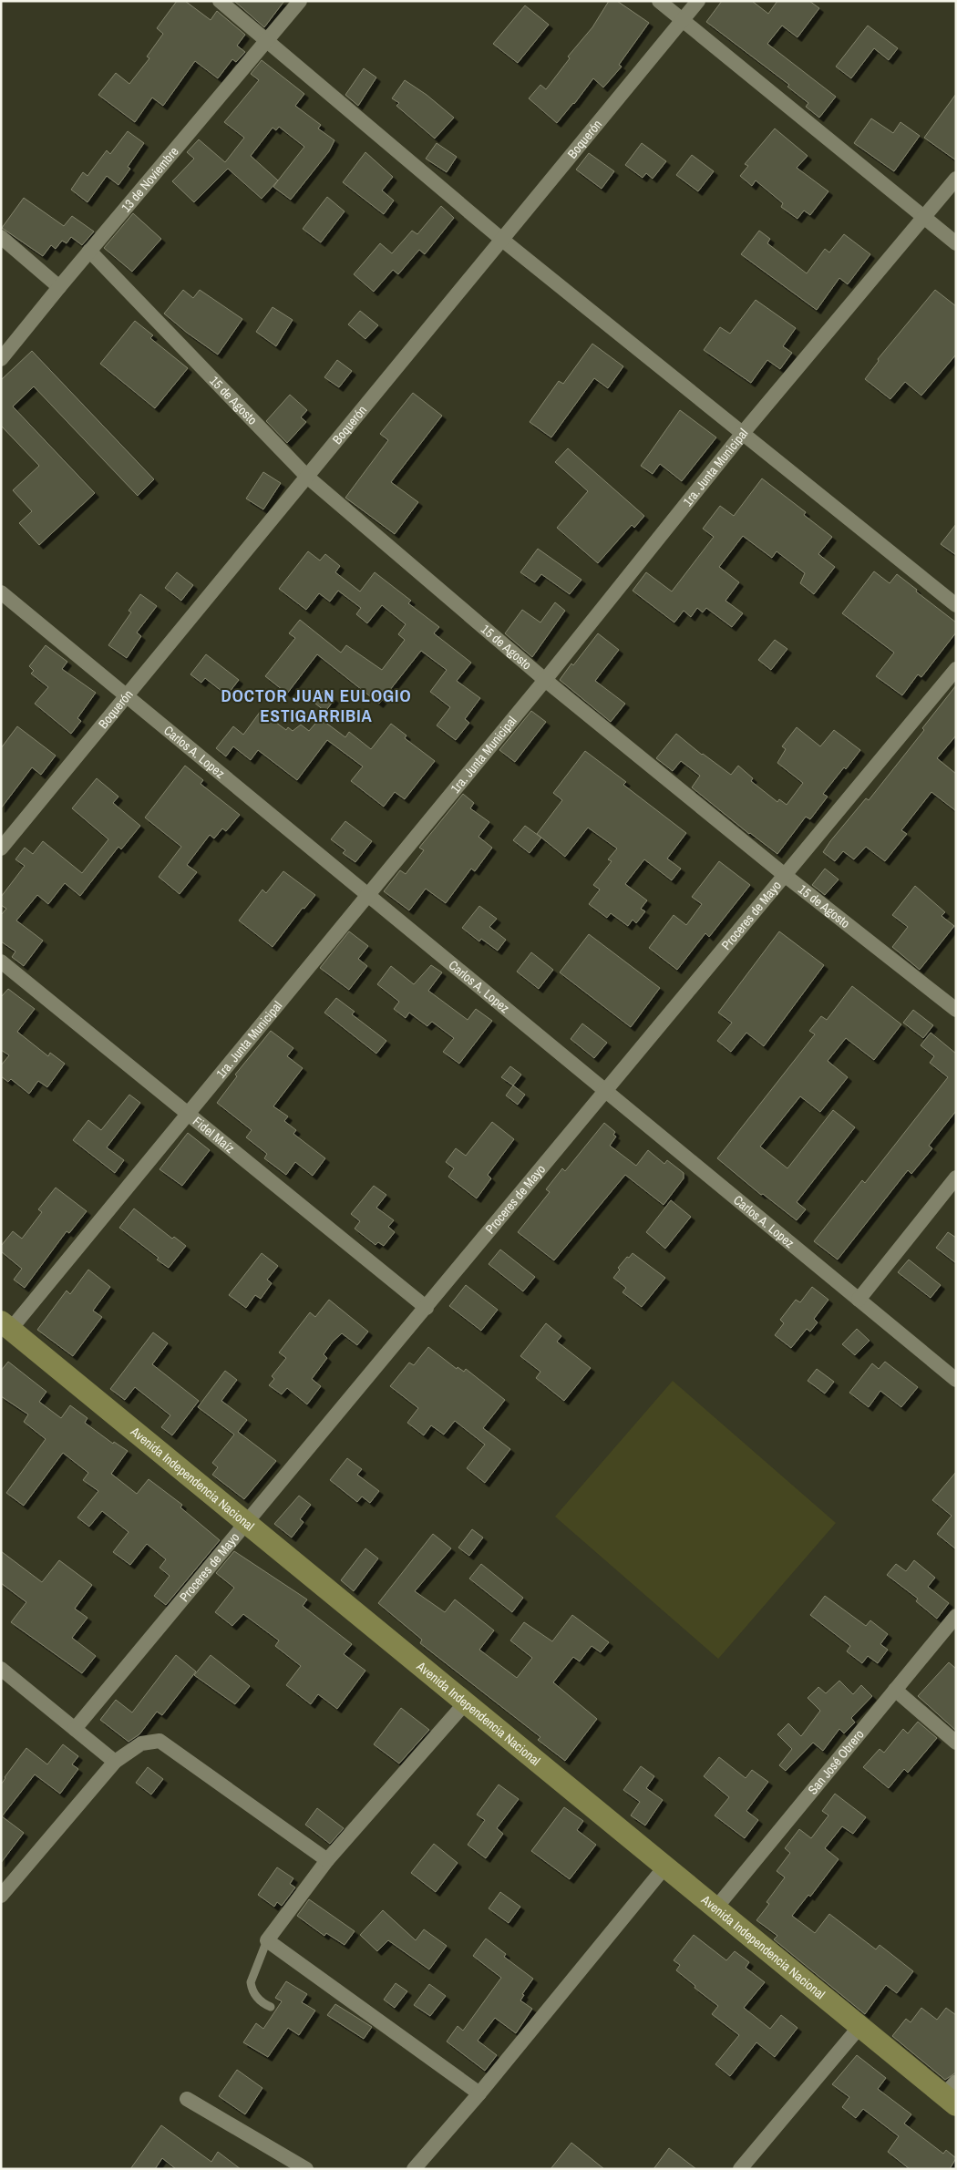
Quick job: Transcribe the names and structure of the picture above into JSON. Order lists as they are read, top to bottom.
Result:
{
  "streets": {
    "main road": ["Avenida Independencia Nacional"],
    "street": [
      "Boquerón",
      "13 de Noviembre",
      "15 de Agosto",
      "1ra. Junta Municipal",
      "Carlos A. Lopez",
      "Proceres de Mayo",
      "Fidel Maíz",
      "San José Obrero"
    ]
  },
  "crossings": [
    ["Boquerón", "15 de Agosto"],
    ["Boquerón", "Carlos A. Lopez"],
    ["13 de Noviembre", "15 de Agosto"],
    ["15 de Agosto", "1ra. Junta Municipal"],
    ["15 de Agosto", "Proceres de Mayo"],
    ["1ra. Junta Municipal", "Carlos A. Lopez"],
    ["1ra. Junta Municipal", "Fidel Maíz"],
    ["1ra. Junta Municipal", "Avenida Independencia Nacional"],
    ["Carlos A. Lopez", "Proceres de Mayo"],
    ["Proceres de Mayo", "Fidel Maíz"],
    ["Proceres de Mayo", "Avenida Independencia Nacional"],
    ["Avenida Independencia Nacional", "San José Obrero"]
  ],
  "districts": ["DOCTOR JUAN EULOGIO ESTIGARRIBIA"]
}
